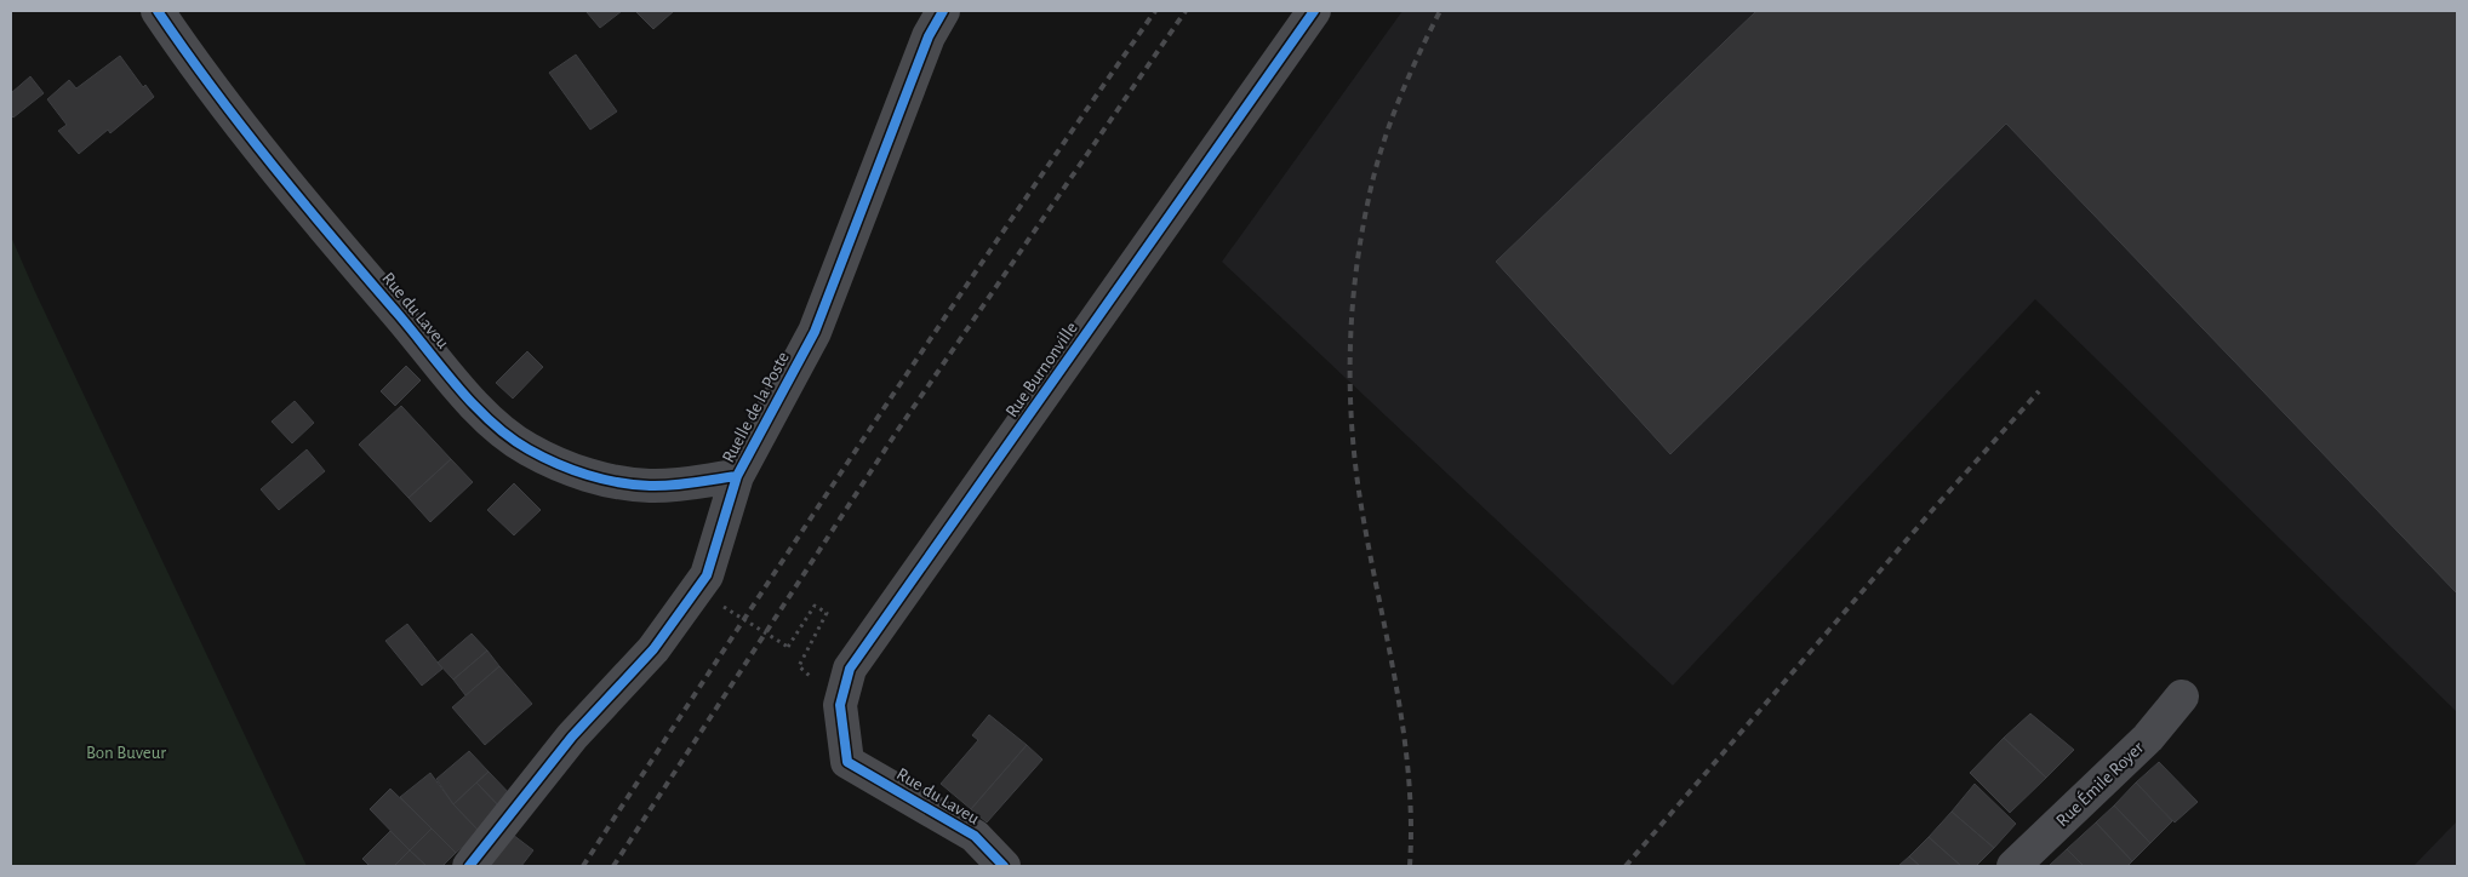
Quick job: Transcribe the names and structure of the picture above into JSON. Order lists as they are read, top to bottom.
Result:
{
  "streets": {
    "street": [
      "Rue du Laveu",
      "Rue Burnonville",
      "Ruelle de la Poste",
      "Rue Émile Royer"
    ]
  },
  "crossings": [
    ["Rue du Laveu", "Rue Burnonville"],
    ["Rue du Laveu", "Ruelle de la Poste"]
  ],
  "parks": ["Bon Buveur"]
}
